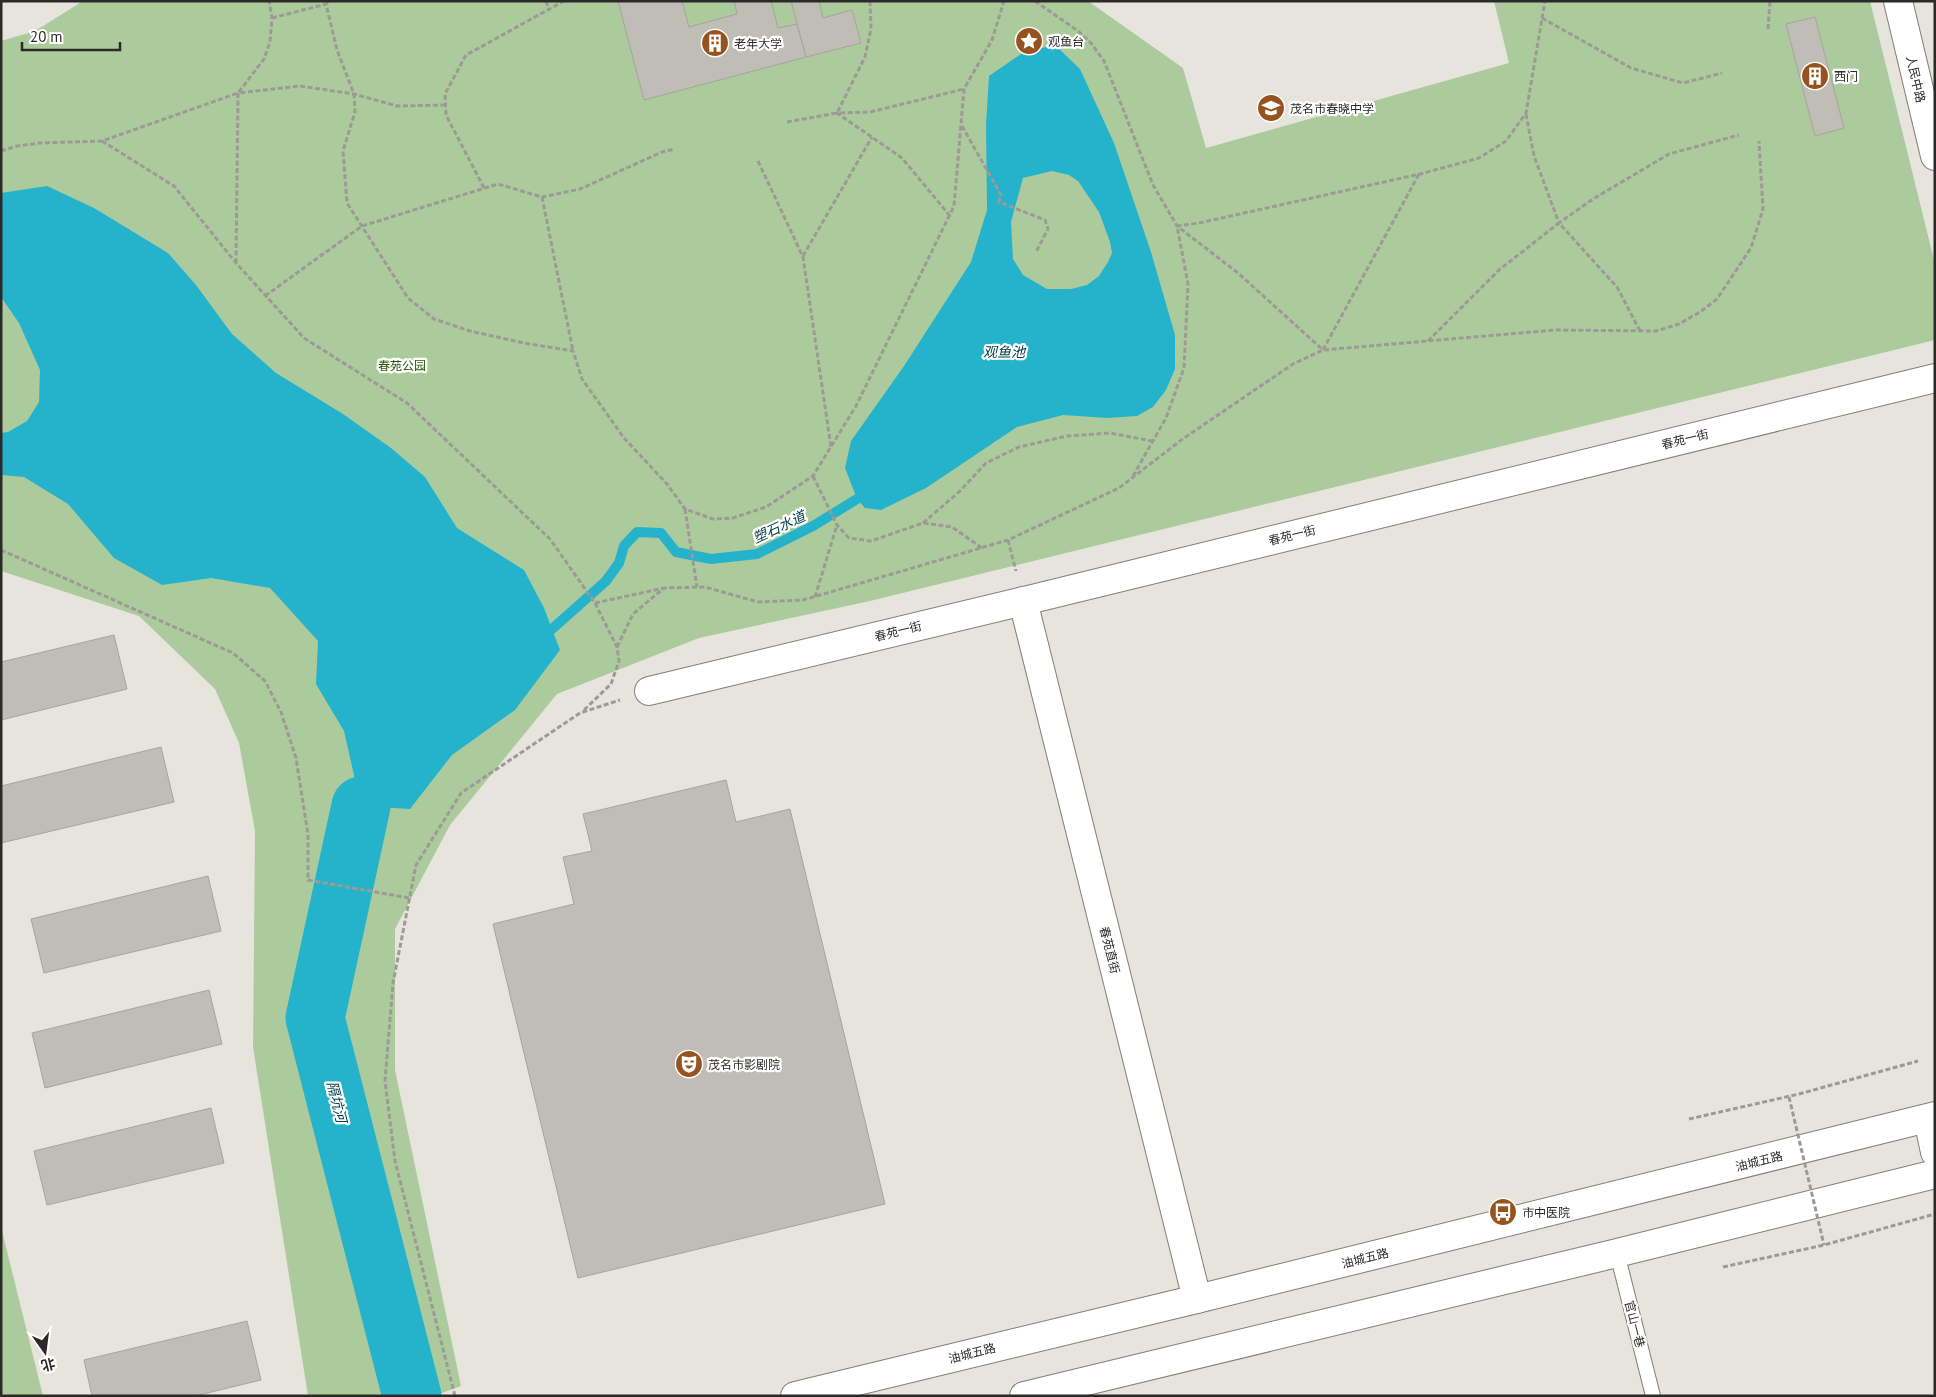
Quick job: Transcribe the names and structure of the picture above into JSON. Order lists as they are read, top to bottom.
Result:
{
  "streets": {
    "main road": [
      "人民中路",
      "春苑一街",
      "春苑直街",
      "油城五路"
    ],
    "lane": ["官山一巷"]
  },
  "crossings": [
    ["春苑一街", "春苑直街"],
    ["春苑直街", "油城五路"]
  ],
  "water": ["观鱼池", "塑石水道", "隔坑河"],
  "parks": ["春苑公园"],
  "places": {
    "place": ["观鱼台"],
    "building": ["老年大学", "西门"],
    "school or university": ["茂名市春晓中学"],
    "theatre": ["茂名市影剧院"],
    "bus stop": ["市中医院"]
  },
  "scale_bar": "20 m",
  "north": "bottom"
}
